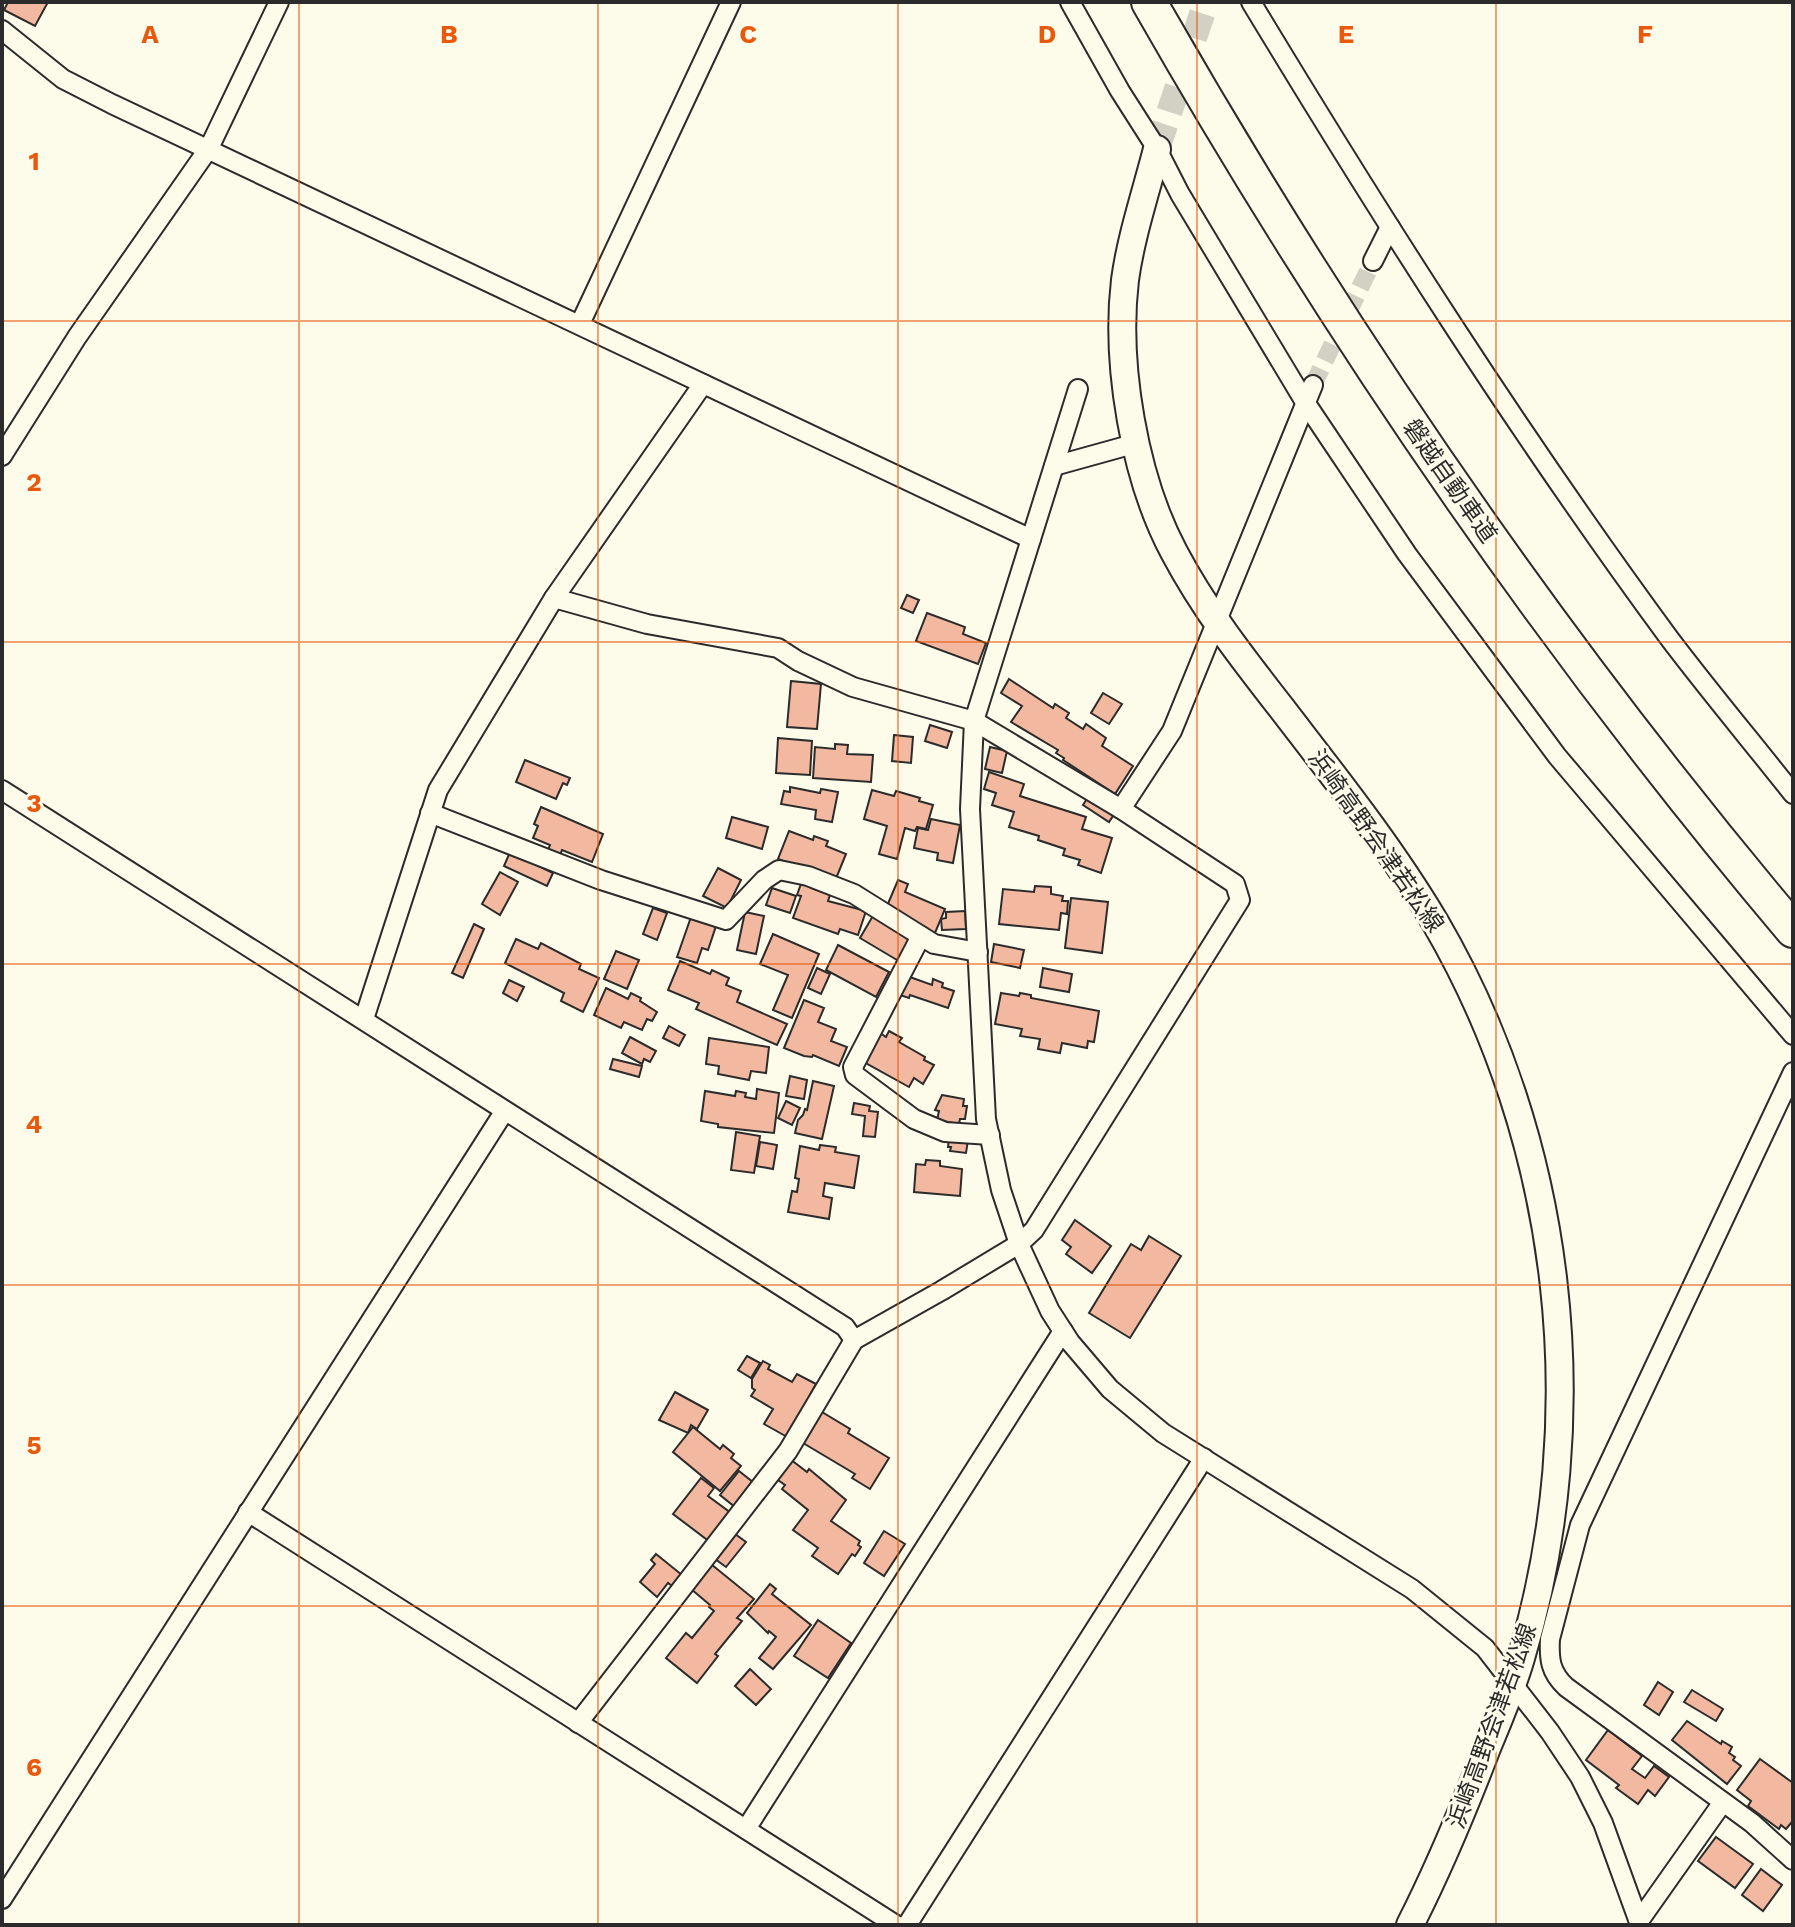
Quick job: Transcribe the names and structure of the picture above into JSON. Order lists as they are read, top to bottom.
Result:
{
  "streets": {
    "highway": ["磐越自動車道"],
    "main road": ["浜崎高野会津若松線"]
  },
  "grid": {
    "columns": [
      "A",
      "B",
      "C",
      "D",
      "E",
      "F"
    ],
    "rows": [
      "1",
      "2",
      "3",
      "4",
      "5",
      "6"
    ]
  }
}
